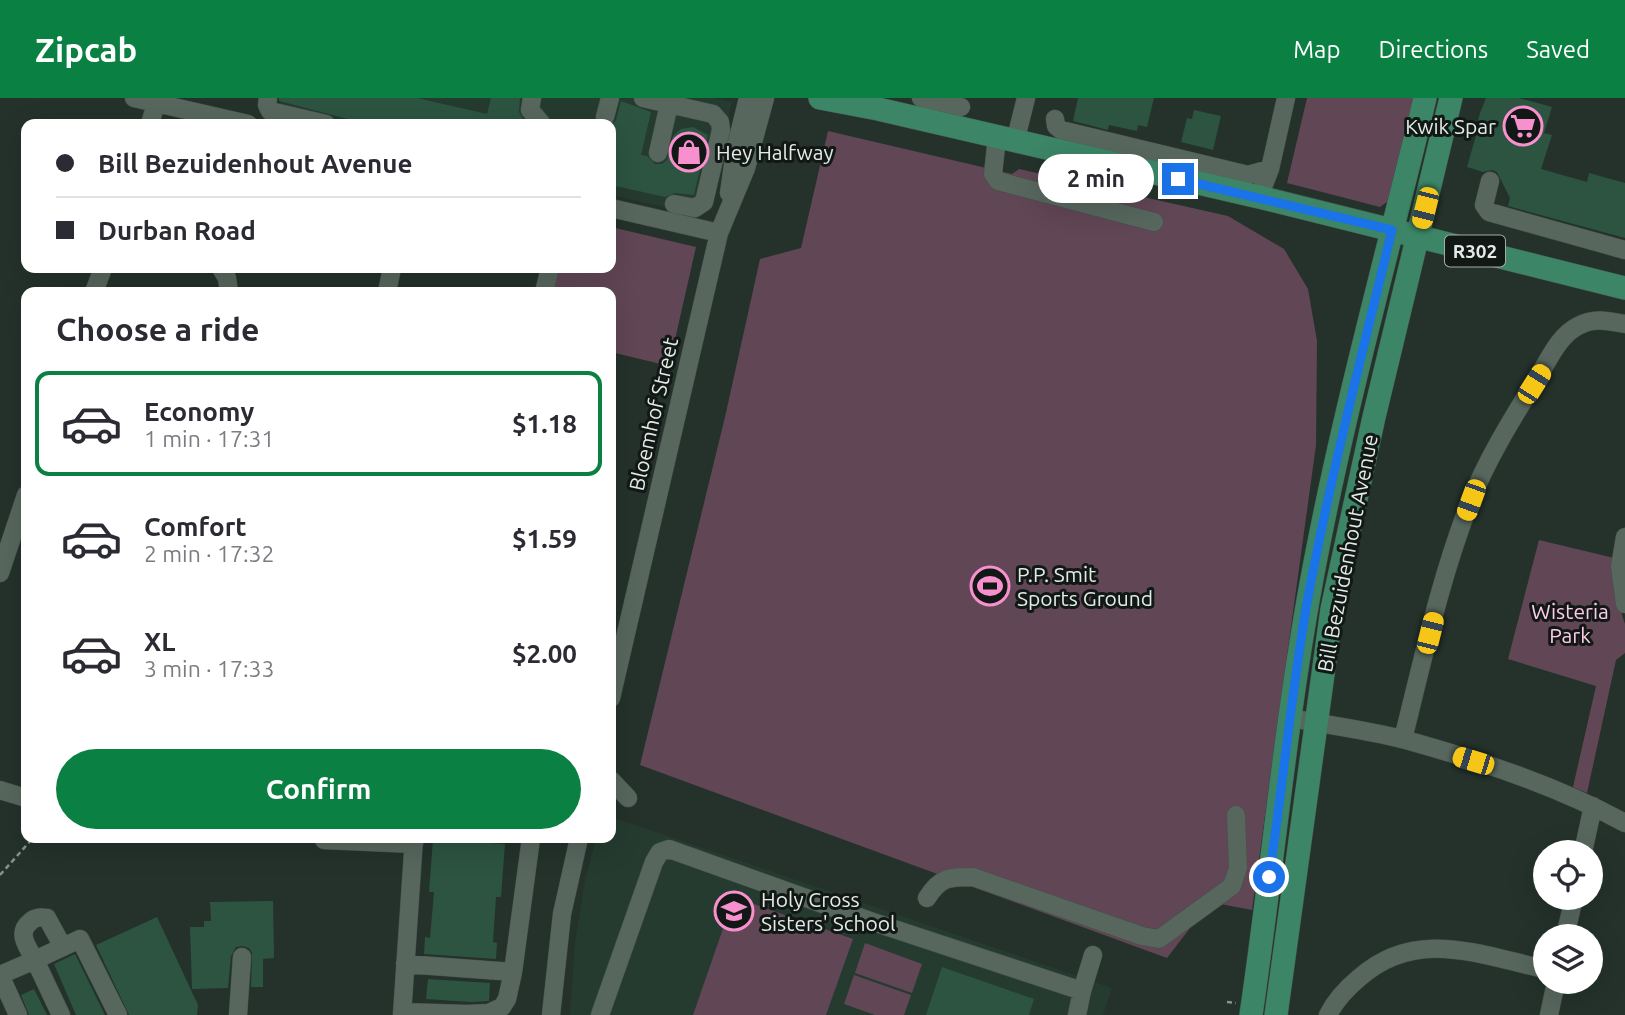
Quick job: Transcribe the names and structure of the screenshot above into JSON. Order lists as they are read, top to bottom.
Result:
{
  "streets": {
    "main road": ["R302", "Bill Bezuidenhout Avenue"],
    "street": ["Bloemhof Street"]
  },
  "crossings": [
    ["R302", "Bill Bezuidenhout Avenue"]
  ],
  "parks": ["Wisteria Park"],
  "places": {
    "supermarket": ["Kwik Spar"],
    "shop": ["Hey Halfway"],
    "sports": ["P.P. Smit Sports Ground"],
    "school or university": ["Holy Cross Sisters' School"]
  },
  "page": {
    "header": "Zipcab",
    "nav": ["Map", "Directions", "Saved"],
    "banner": ["Bill Bezuidenhout Avenue", "Durban Road"],
    "bubble": "2 min",
    "heading": "Choose a ride",
    "list": [
      {
        "name": "Economy",
        "note": "1 min · 17:31",
        "value": "$1.18"
      },
      {
        "name": "Comfort",
        "note": "2 min · 17:32",
        "value": "$1.59"
      },
      {
        "name": "XL",
        "note": "3 min · 17:33",
        "value": "$2.00"
      }
    ],
    "buttons": "Confirm"
  }
}
